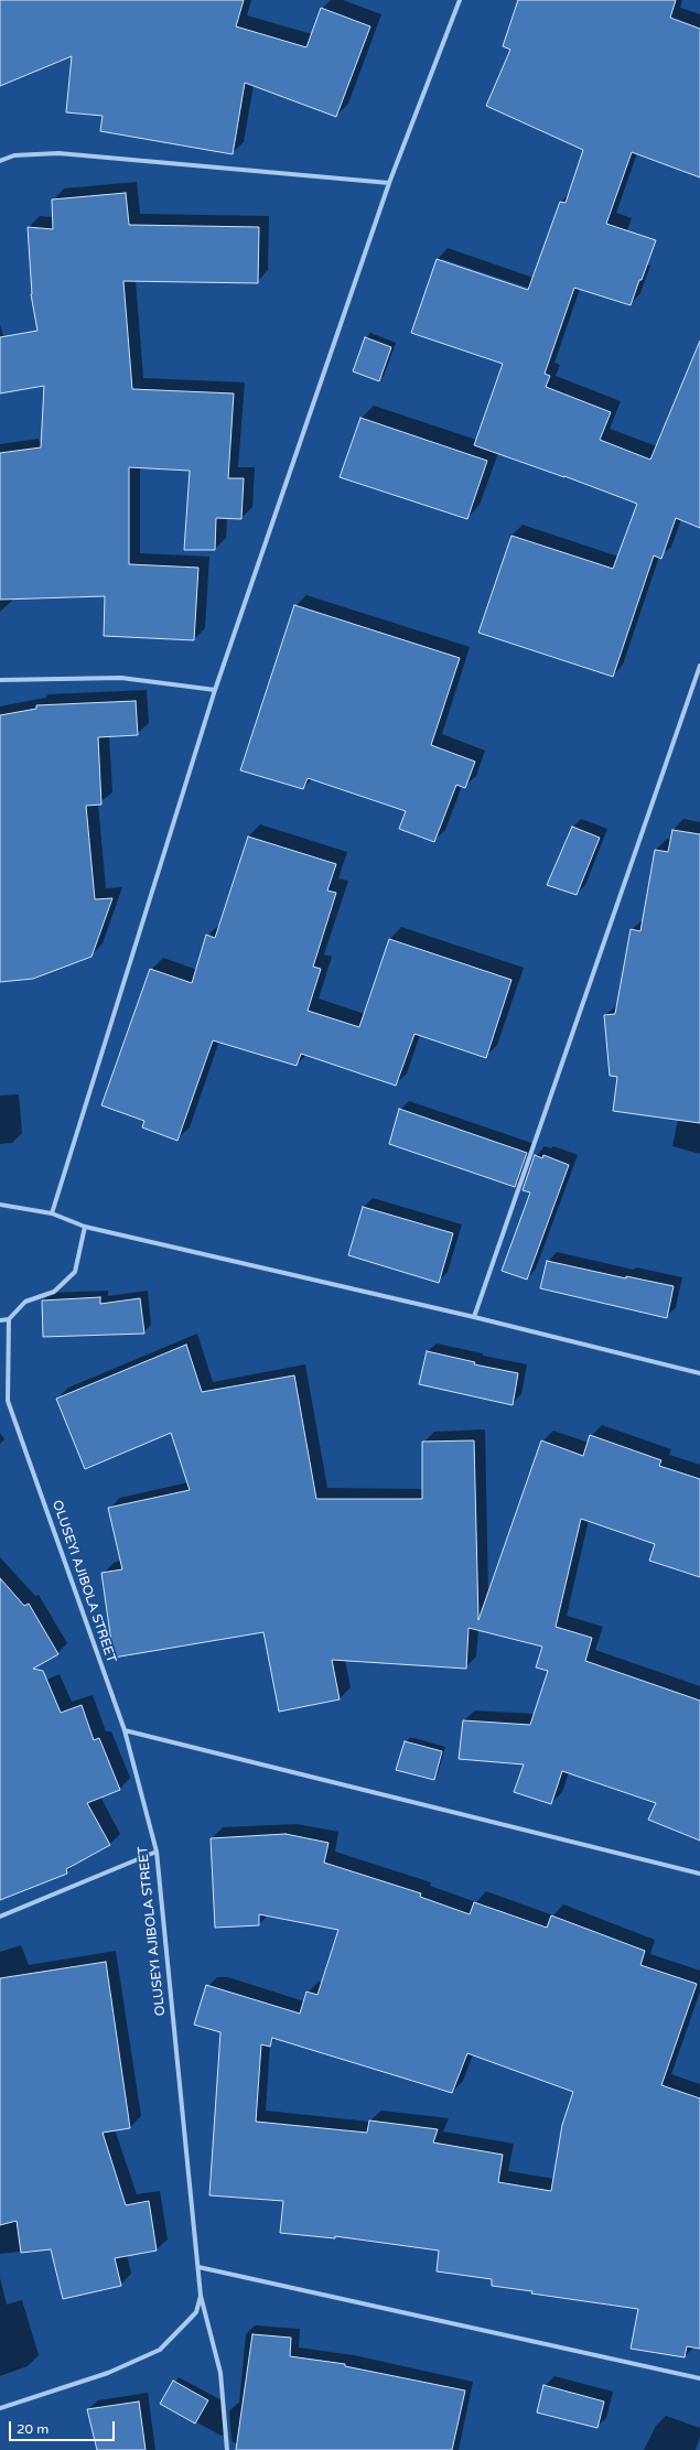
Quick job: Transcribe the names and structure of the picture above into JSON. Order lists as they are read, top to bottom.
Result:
{
  "streets": {
    "street": ["OLUSEYI AJIBOLA STREET"]
  },
  "scale_bar": "20 m"
}
